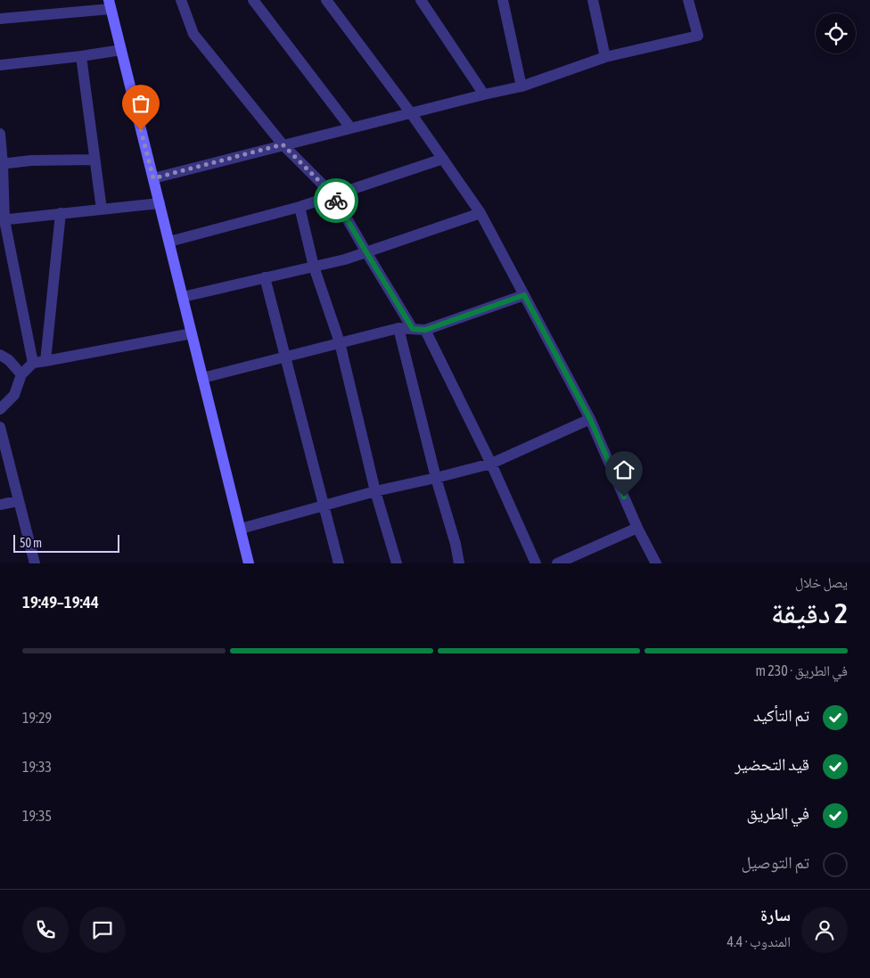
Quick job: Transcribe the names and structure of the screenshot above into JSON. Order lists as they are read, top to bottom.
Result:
{
  "scale_bar": "50 m",
  "page": {
    "scale": "50 m",
    "heading": ["2 دقيقة", "يصل خلال", "19:44–19:49"],
    "panel": ["سارة", "المندوب · 4.4"],
    "bar": "في الطريق · 230 m",
    "list": [
      ["تم التأكيد", "19:29"],
      ["قيد التحضير", "19:33"],
      ["في الطريق", "19:35"],
      "تم التوصيل"
    ]
  }
}
